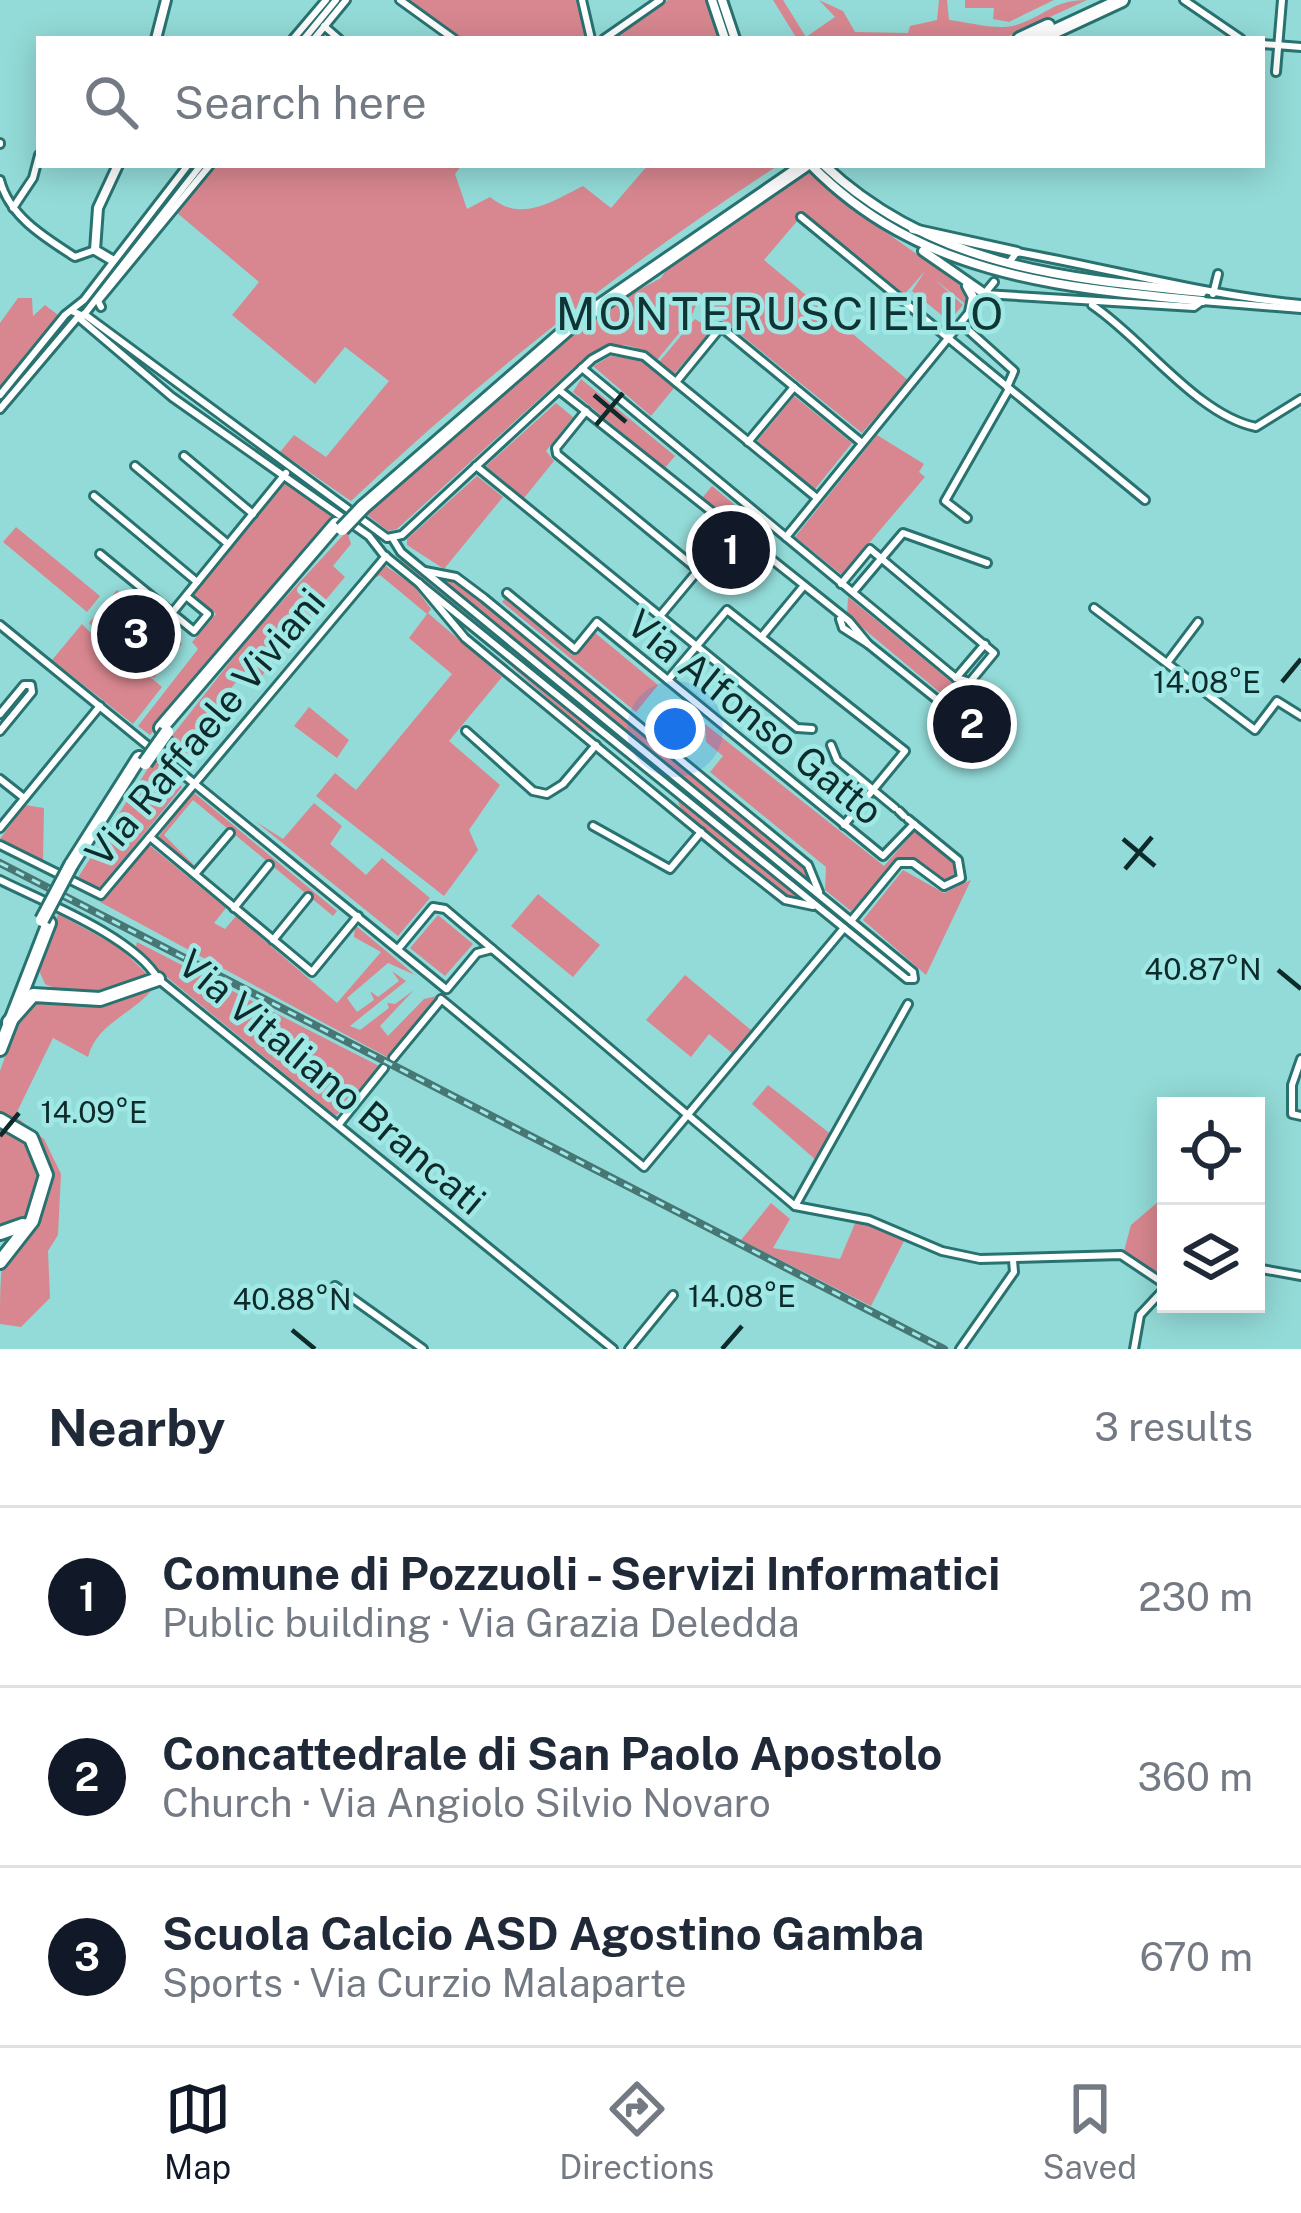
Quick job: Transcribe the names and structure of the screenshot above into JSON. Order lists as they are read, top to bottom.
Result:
{
  "streets": {
    "street": ["Via Alfonso Gatto", "Via Raffaele Viviani", "Via Vitaliano Brancati"]
  },
  "districts": ["MONTERUSCIELLO"],
  "page": {
    "search": "Search here",
    "pins": ["1", "3", "2"],
    "heading": ["Nearby", "3 results"],
    "list": [
      {
        "mark": "1",
        "name": "Comune di Pozzuoli - Servizi Informatici",
        "note": "Public building · Via Grazia Deledda",
        "value": "230 m"
      },
      {
        "mark": "2",
        "name": "Concattedrale di San Paolo Apostolo",
        "note": "Church · Via Angiolo Silvio Novaro",
        "value": "360 m"
      },
      {
        "mark": "3",
        "name": "Scuola Calcio ASD Agostino Gamba",
        "note": "Sports · Via Curzio Malaparte",
        "value": "670 m"
      }
    ],
    "nav": ["Map", "Directions", "Saved"]
  },
  "coordinates": [
    "14.08°E",
    "40.87°N",
    "14.09°E",
    "40.88°N"
  ]
}
